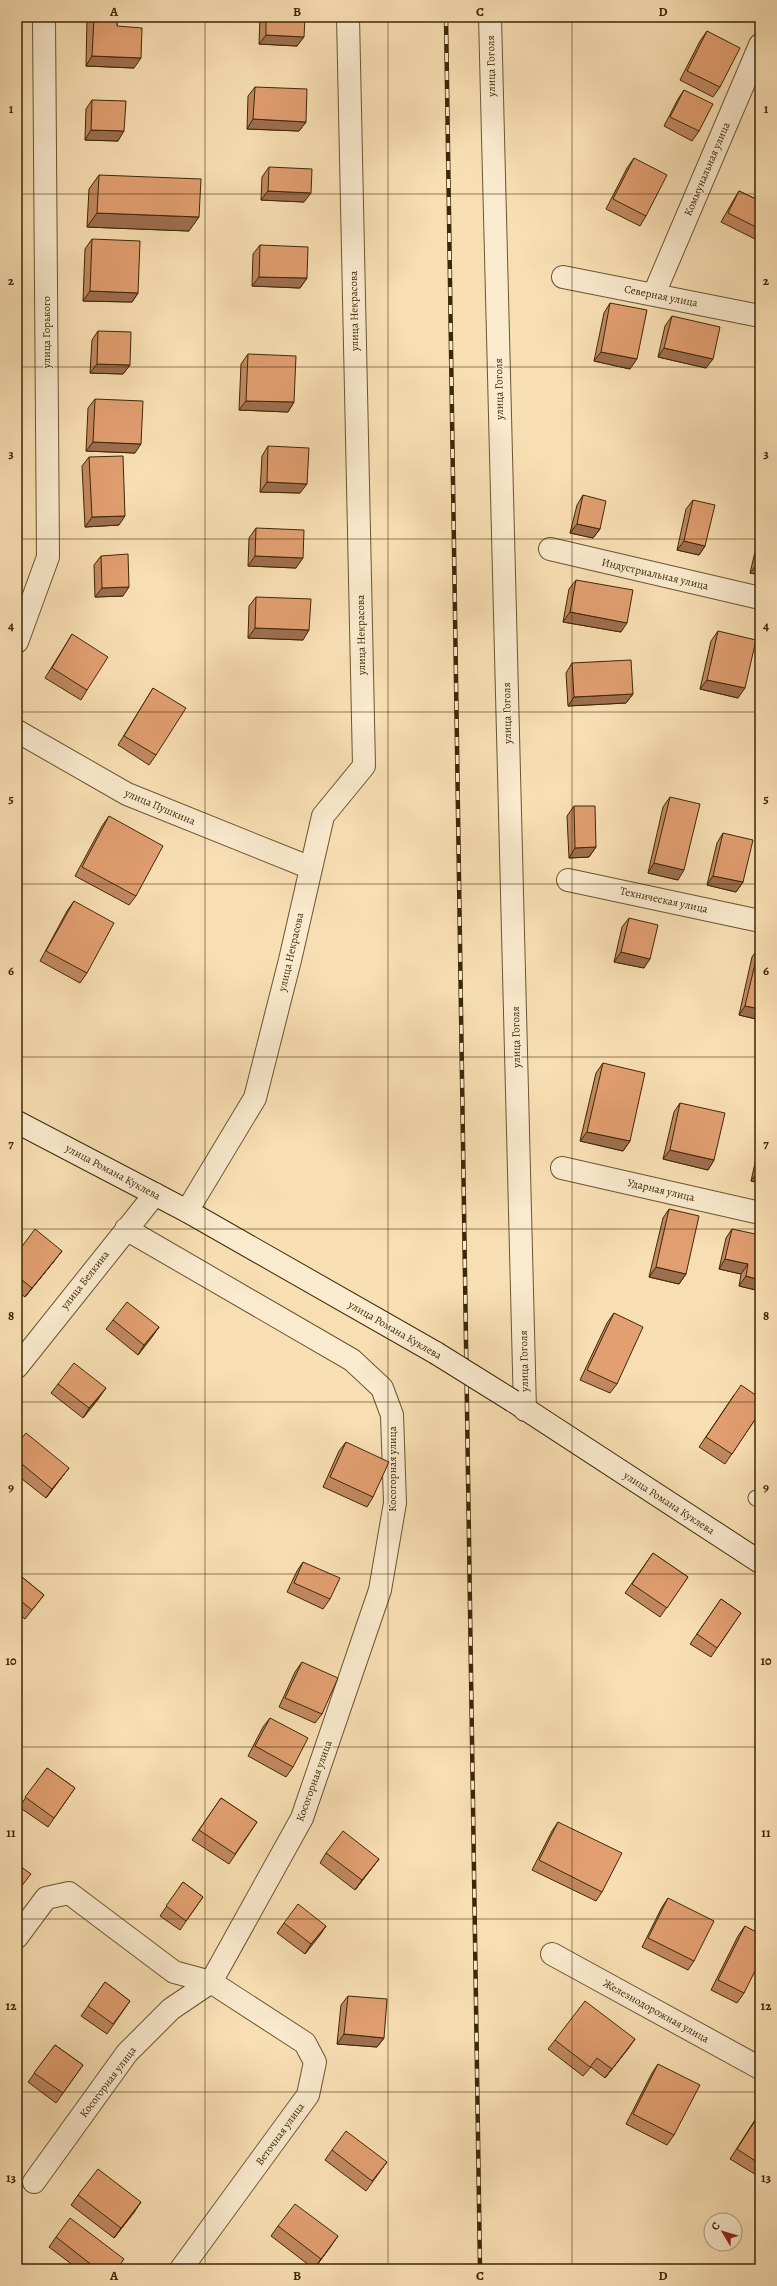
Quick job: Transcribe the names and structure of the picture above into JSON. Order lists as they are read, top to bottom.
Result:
{
  "streets": {
    "street": [
      "улица Гоголя",
      "Коммунальная улица",
      "Северная улица",
      "улица Некрасова",
      "улица Горького",
      "Индустриальная улица",
      "улица Пушкина",
      "Техническая улица",
      "улица Романа Куклева",
      "Ударная улица",
      "улица Белкина",
      "Косогорная улица",
      "Железнодорожная улица",
      "Веточная улица"
    ]
  },
  "crossings": [
    ["улица Гоголя", "улица Романа Куклева"],
    ["Коммунальная улица", "Северная улица"],
    ["улица Некрасова", "улица Пушкина"],
    ["улица Некрасова", "улица Романа Куклева"],
    ["улица Романа Куклева", "улица Белкина"],
    ["улица Белкина", "Косогорная улица"],
    ["Косогорная улица", "Веточная улица"]
  ],
  "north": "top left",
  "grid": {
    "columns": [
      "A",
      "B",
      "C",
      "D"
    ],
    "rows": [
      "1",
      "2",
      "3",
      "4",
      "5",
      "6",
      "7",
      "8",
      "9",
      "10",
      "11",
      "12",
      "13"
    ]
  }
}
